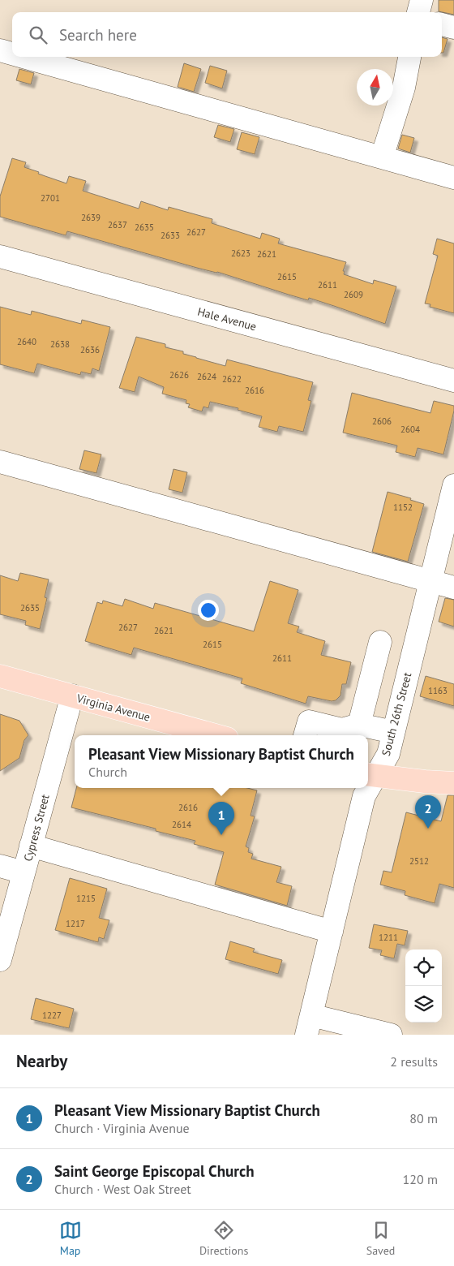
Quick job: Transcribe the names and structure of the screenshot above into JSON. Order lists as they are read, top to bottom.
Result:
{
  "streets": {
    "main road": ["Virginia Avenue"],
    "street": ["Hale Avenue", "South 26th Street", "Cypress Street"]
  },
  "crossings": [
    ["Virginia Avenue", "Cypress Street"]
  ],
  "house_numbers": [
    "2701",
    "2639",
    "2637",
    "2635",
    "2627",
    "2633",
    "2623",
    "2621",
    "2615",
    "2611",
    "2609",
    "2640",
    "2638",
    "2636",
    "2626",
    "2624",
    "2622",
    "2616",
    "2606",
    "2604",
    "1152",
    "2635",
    "2627",
    "2621",
    "2615",
    "2611",
    "1163",
    "2616",
    "2614",
    "2512",
    "1215",
    "1217",
    "1211",
    "1227"
  ],
  "north": "top",
  "page": {
    "search": "Search here",
    "popup": ["Pleasant View Missionary Baptist Church", "Church"],
    "pins": ["2", "1"],
    "heading": ["Nearby", "2 results"],
    "list": [
      {
        "mark": "1",
        "name": "Pleasant View Missionary Baptist Church",
        "note": "Church · Virginia Avenue",
        "value": "80 m"
      },
      {
        "mark": "2",
        "name": "Saint George Episcopal Church",
        "note": "Church · West Oak Street",
        "value": "120 m"
      }
    ],
    "nav": ["Map", "Directions", "Saved"]
  }
}
